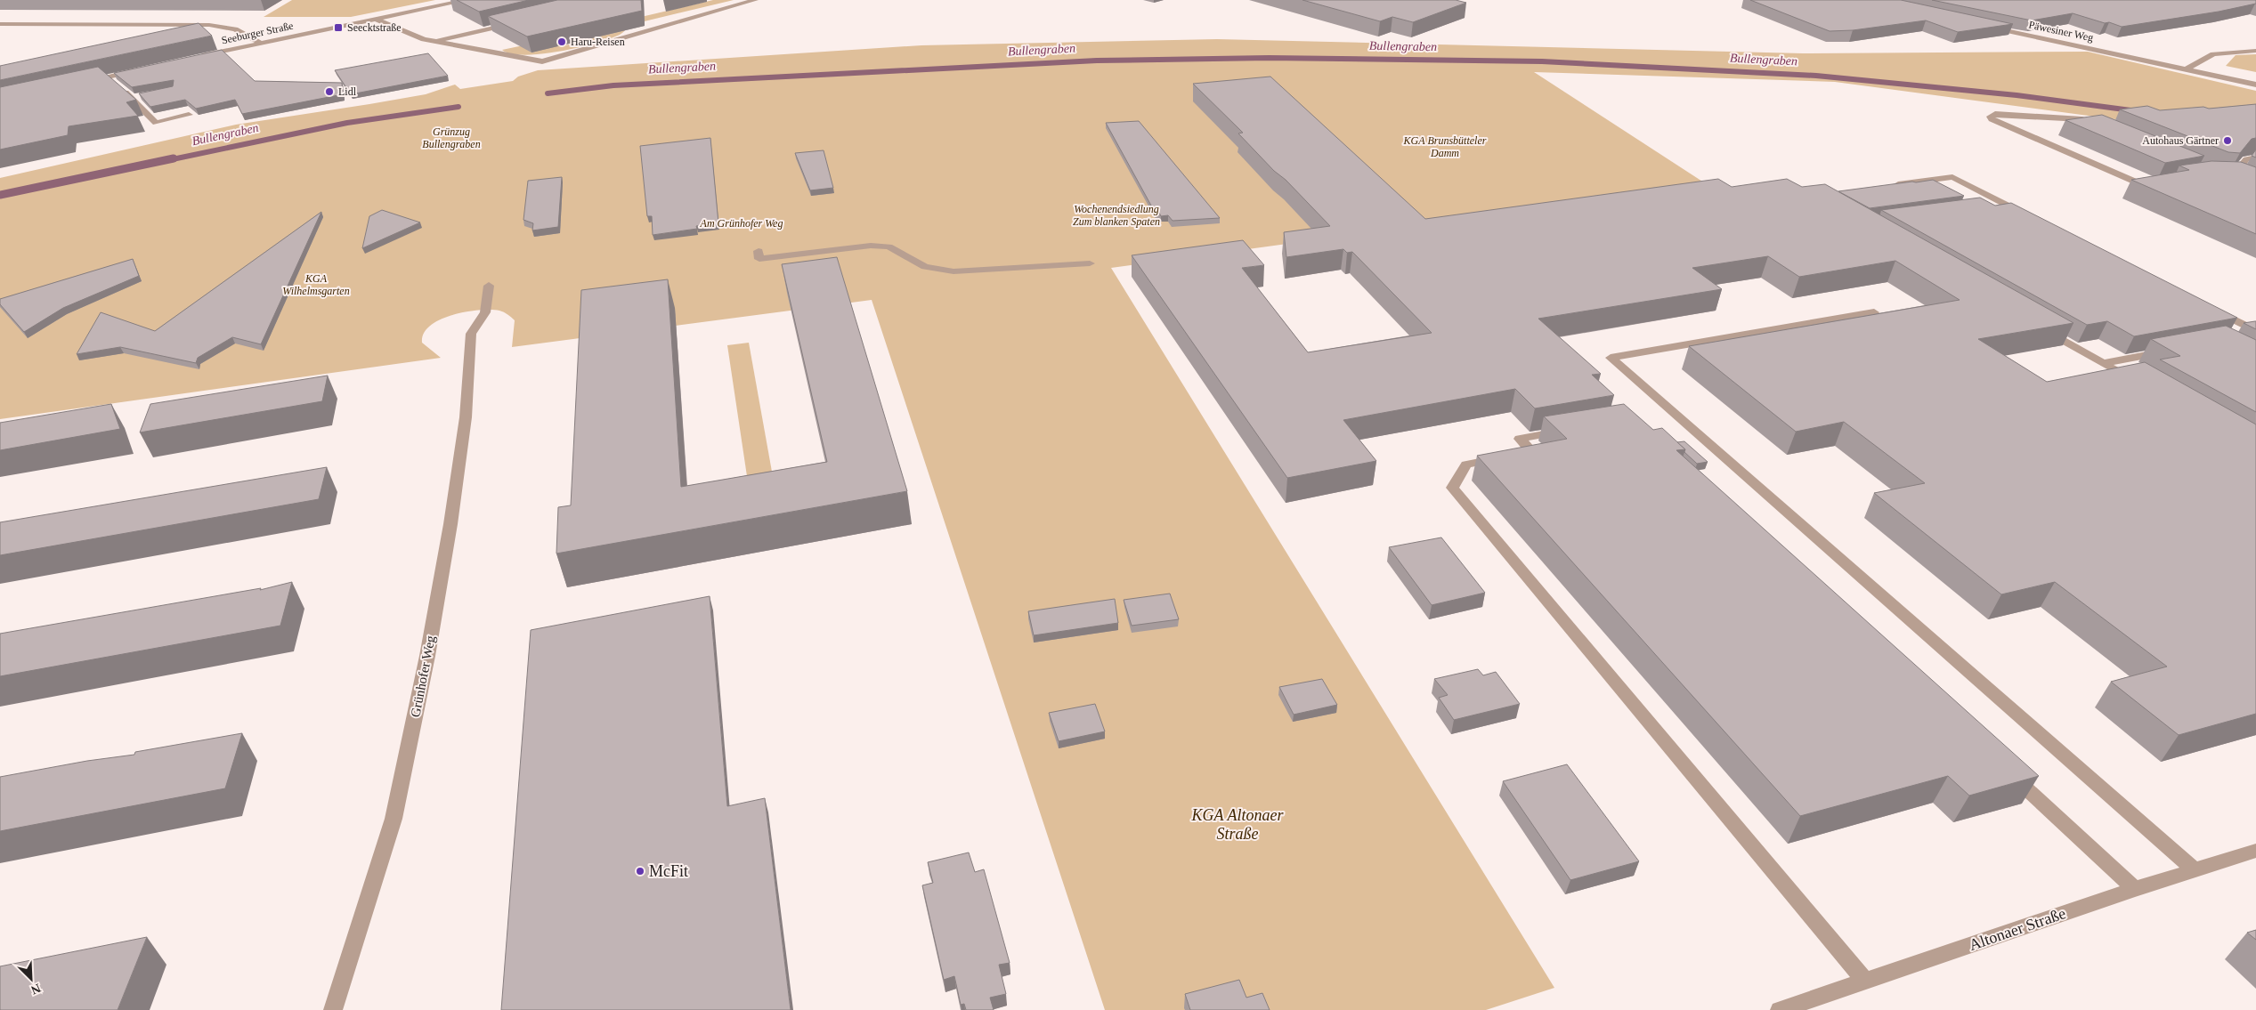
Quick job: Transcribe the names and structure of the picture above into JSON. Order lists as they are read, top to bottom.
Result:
{
  "streets": {
    "street": [
      "Päwesiner Weg",
      "Seeburger Straße",
      "Grünhofer Weg",
      "Altonaer Straße"
    ]
  },
  "water": ["Bullengraben"],
  "parks": [
    "Grünzug Bullengraben",
    "KGA Brunsbütteler Damm",
    "Wochenendsiedlung Zum blanken Spaten",
    "Am Grünhofer Weg",
    "KGA Wilhelmsgarten",
    "KGA Altonaer Straße"
  ],
  "places": {
    "transit": ["Seecktstraße"],
    "other": [
      "Haru-Reisen",
      "Lidl",
      "Autohaus Gärtner",
      "McFit"
    ]
  },
  "north": "bottom right"
}
